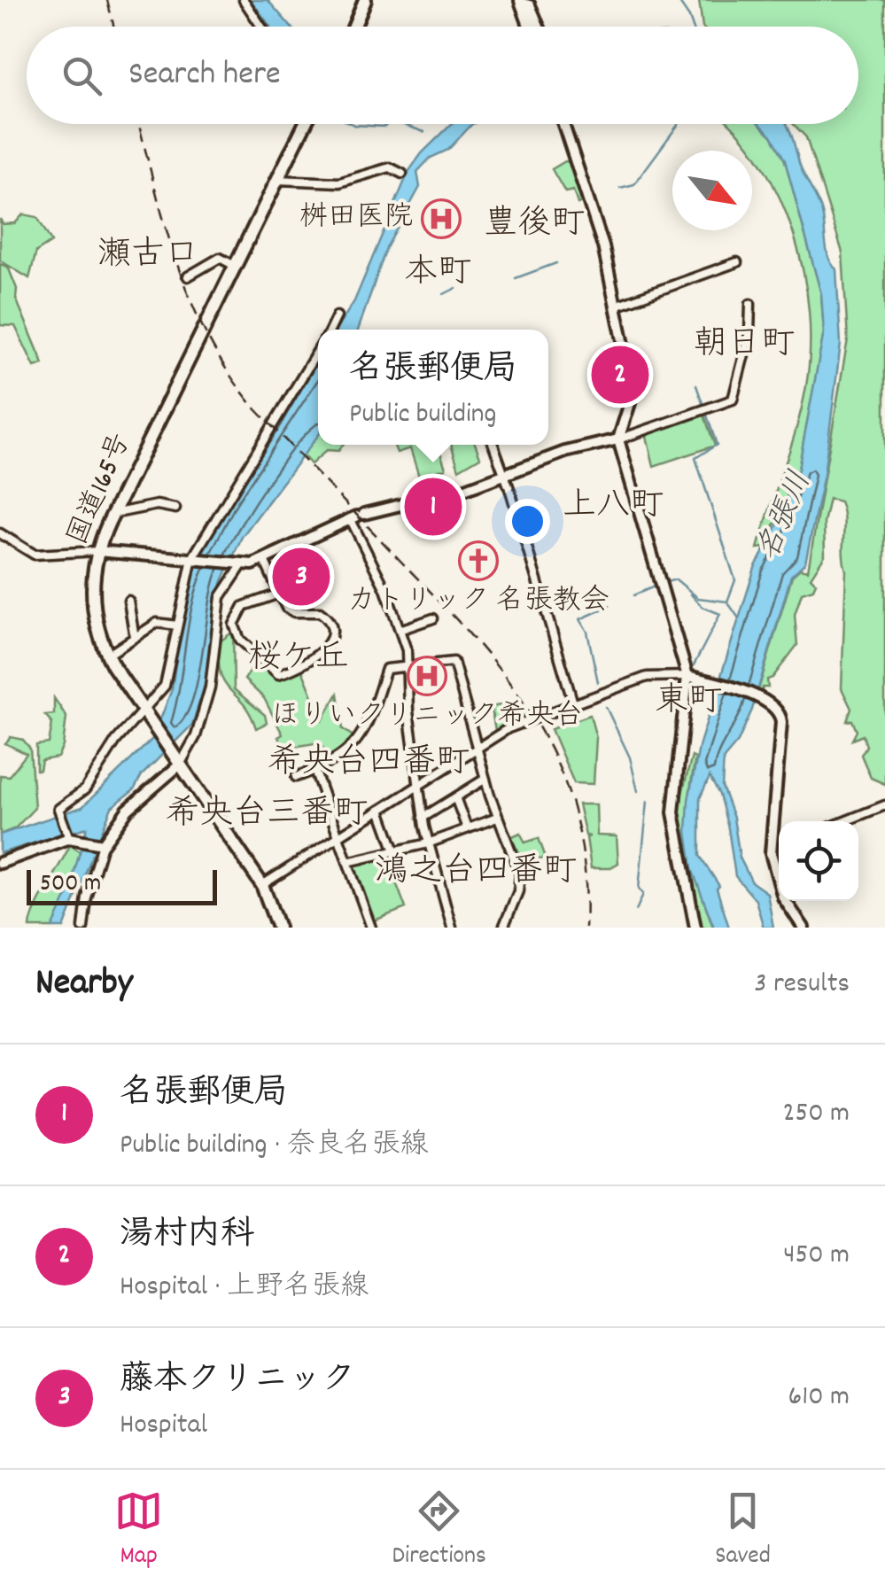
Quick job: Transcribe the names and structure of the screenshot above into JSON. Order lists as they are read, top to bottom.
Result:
{
  "streets": {
    "highway": ["国道165号"]
  },
  "districts": [
    "豊後町",
    "瀬古口",
    "本町",
    "朝日町",
    "上八町",
    "桜ケ丘",
    "東町",
    "希央台四番町",
    "希央台三番町",
    "鴻之台四番町"
  ],
  "water": ["名張川"],
  "places": {
    "hospital": ["桝田医院", "ほりいクリニック希央台"],
    "church": ["カトリック 名張教会"]
  },
  "scale_bar": "500 m",
  "north": "bottom right",
  "page": {
    "search": "Search here",
    "popup": ["名張郵便局", "Public building"],
    "pins": ["2", "1", "3"],
    "scale": "500 m",
    "heading": ["Nearby", "3 results"],
    "list": [
      {
        "mark": "1",
        "name": "名張郵便局",
        "note": "Public building · 奈良名張線",
        "value": "250 m"
      },
      {
        "mark": "2",
        "name": "湯村内科",
        "note": "Hospital · 上野名張線",
        "value": "450 m"
      },
      {
        "mark": "3",
        "name": "藤本クリニック",
        "note": "Hospital",
        "value": "610 m"
      }
    ],
    "nav": ["Map", "Directions", "Saved"]
  }
}
